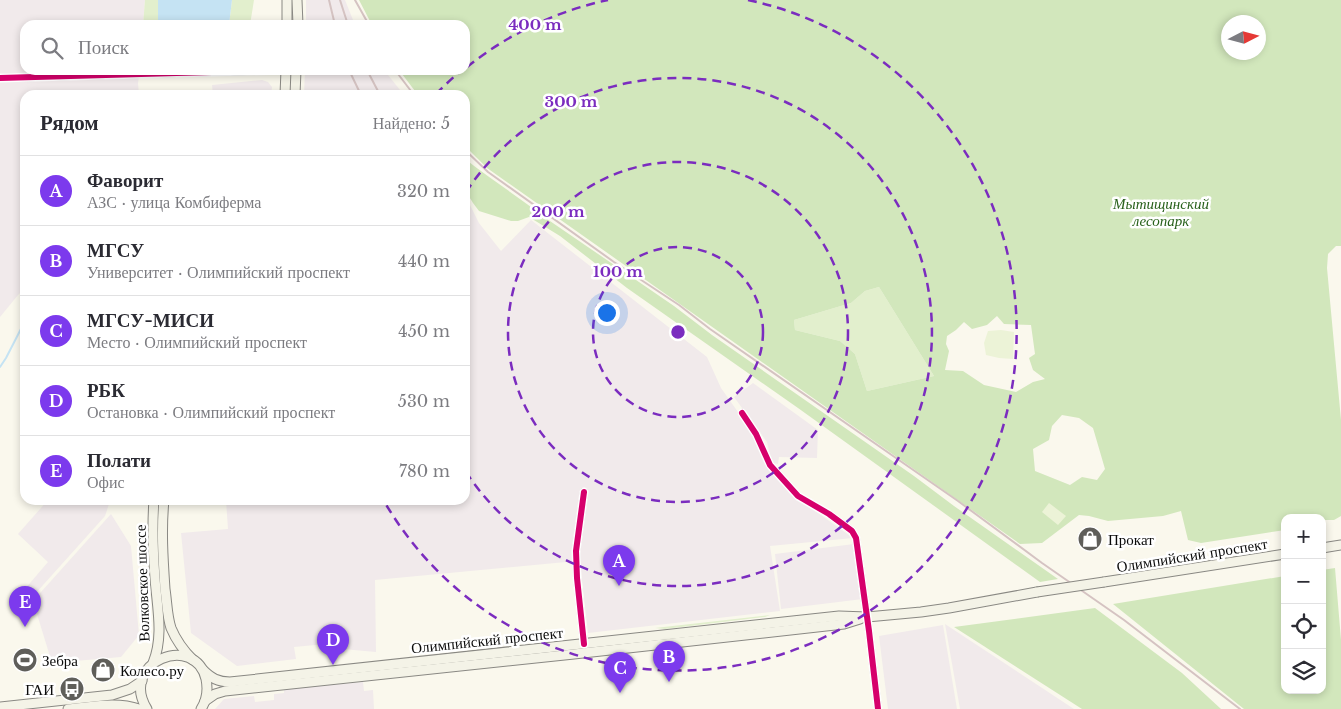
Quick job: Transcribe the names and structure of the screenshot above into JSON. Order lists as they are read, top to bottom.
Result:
{
  "streets": {
    "main road": ["Олимпийский проспект", "Волковское шоссе"]
  },
  "crossings": [
    ["Олимпийский проспект", "Волковское шоссе"]
  ],
  "parks": ["Мытищинский лесопарк"],
  "places": {
    "shop": ["Прокат", "Колесо.ру"],
    "sports": ["Зебра"],
    "bus stop": ["ГАИ"]
  },
  "north": "right",
  "page": {
    "search": "Поиск",
    "heading": ["Рядом", "Найдено: 5"],
    "list": [
      {
        "mark": "A",
        "name": "Фаворит",
        "note": "АЗС · улица Комбиферма",
        "value": "320 m"
      },
      {
        "mark": "B",
        "name": "МГСУ",
        "note": "Университет · Олимпийский проспект",
        "value": "440 m"
      },
      {
        "mark": "C",
        "name": "МГСУ-МИСИ",
        "note": "Место · Олимпийский проспект",
        "value": "450 m"
      },
      {
        "mark": "D",
        "name": "РБК",
        "note": "Остановка · Олимпийский проспект",
        "value": "530 m"
      },
      {
        "mark": "E",
        "name": "Полати",
        "note": "Офис",
        "value": "780 m"
      }
    ],
    "map_buttons": ["+", "−"],
    "pins": [
      "A",
      "E",
      "D",
      "B",
      "C"
    ]
  },
  "rings": [
    "400 m",
    "300 m",
    "200 m",
    "100 m"
  ]
}
